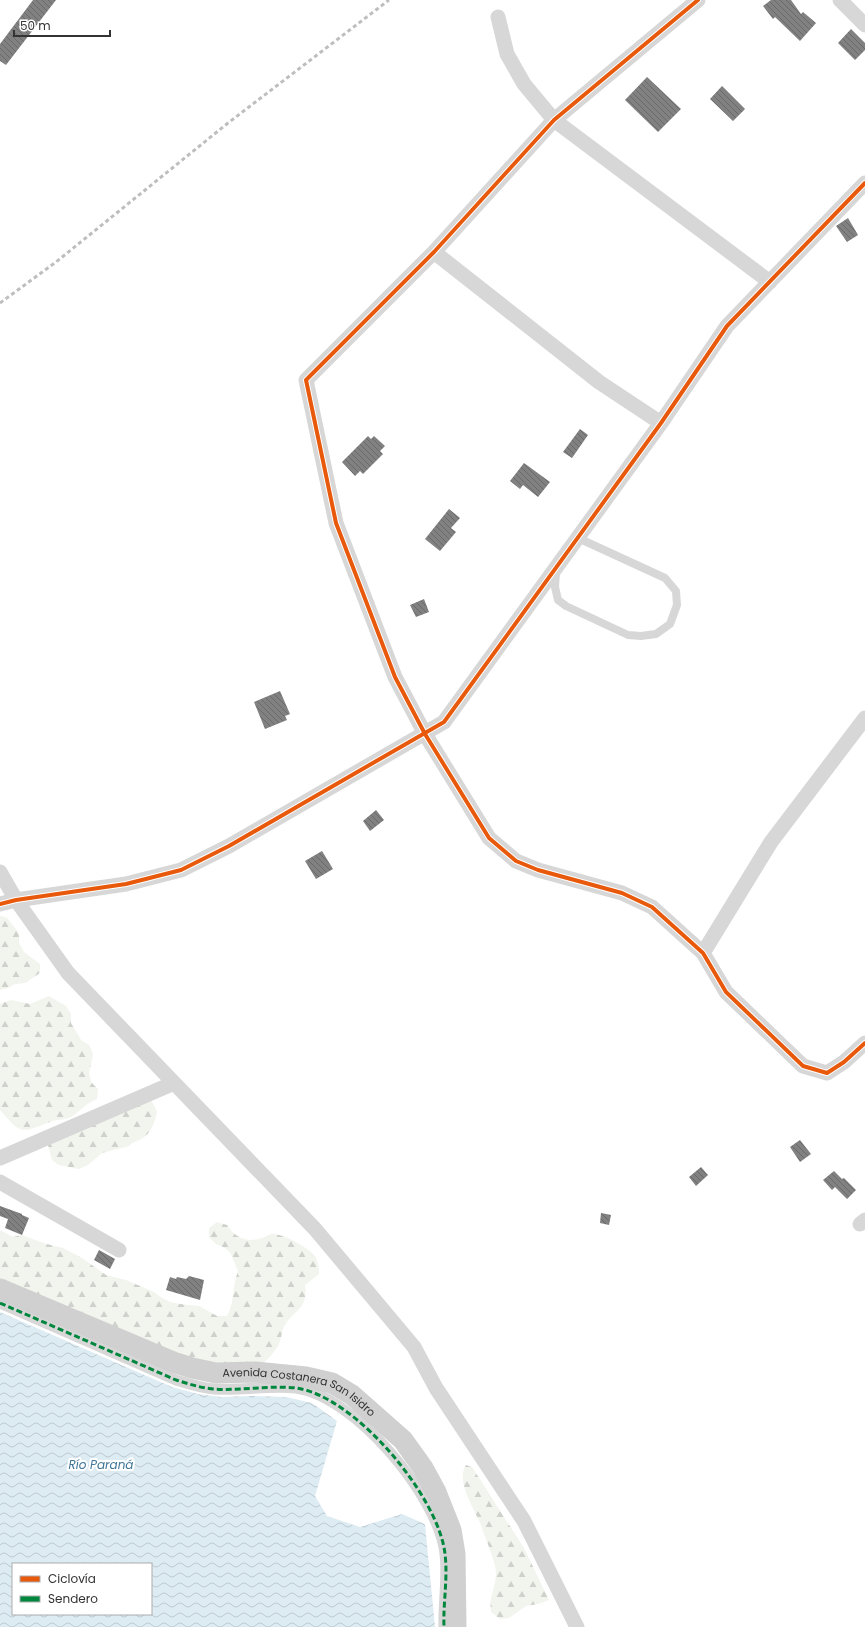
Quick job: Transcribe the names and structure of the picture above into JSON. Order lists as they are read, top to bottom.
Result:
{
  "streets": {
    "main road": ["Avenida Costanera San Isidro"]
  },
  "water": ["Río Paraná"],
  "legend": ["Ciclovía", "Sendero"],
  "scale_bar": "50 m"
}
